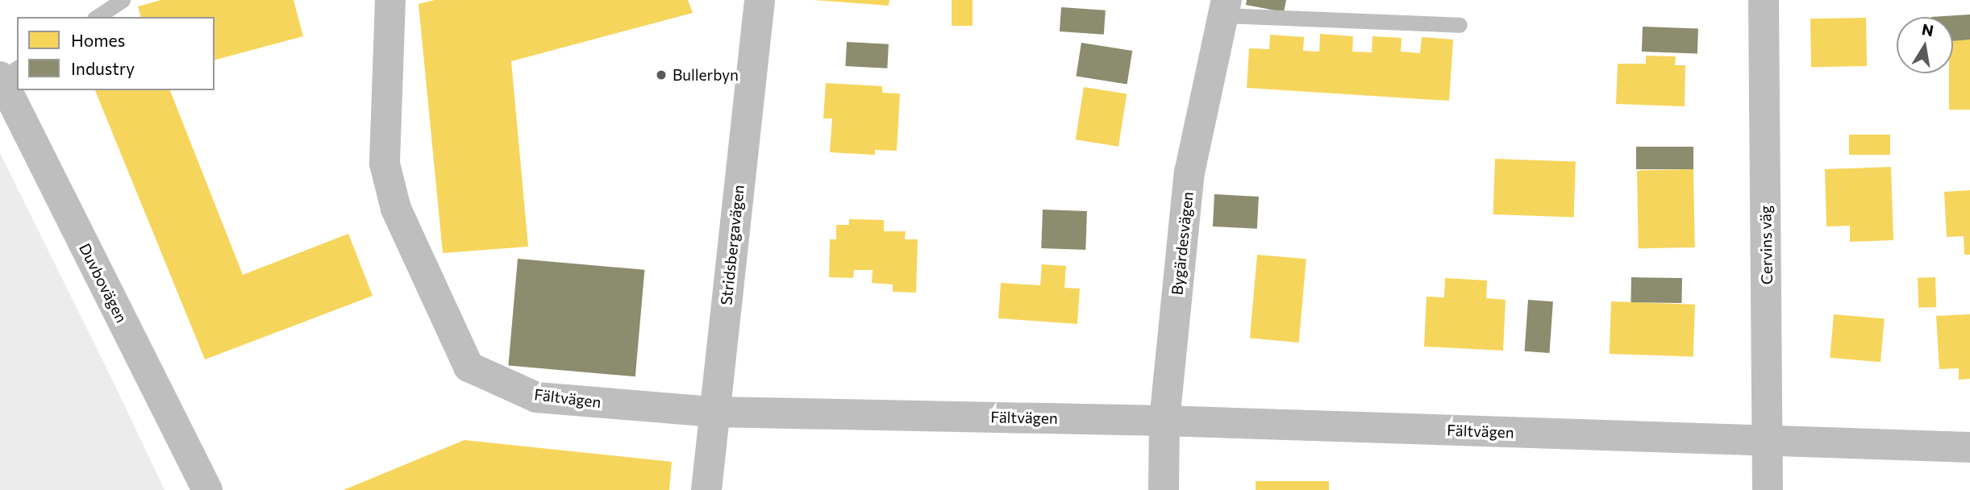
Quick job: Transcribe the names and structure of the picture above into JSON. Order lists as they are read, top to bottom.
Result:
{
  "streets": {
    "street": [
      "Bygärdesvägen",
      "Stridsbergavägen",
      "Cervins väg",
      "Duvbovägen",
      "Fältvägen"
    ]
  },
  "crossings": [
    ["Bygärdesvägen", "Fältvägen"],
    ["Stridsbergavägen", "Fältvägen"],
    ["Cervins väg", "Fältvägen"]
  ],
  "places": ["Bullerbyn"],
  "legend": ["Homes", "Industry"],
  "north": "top"
}
